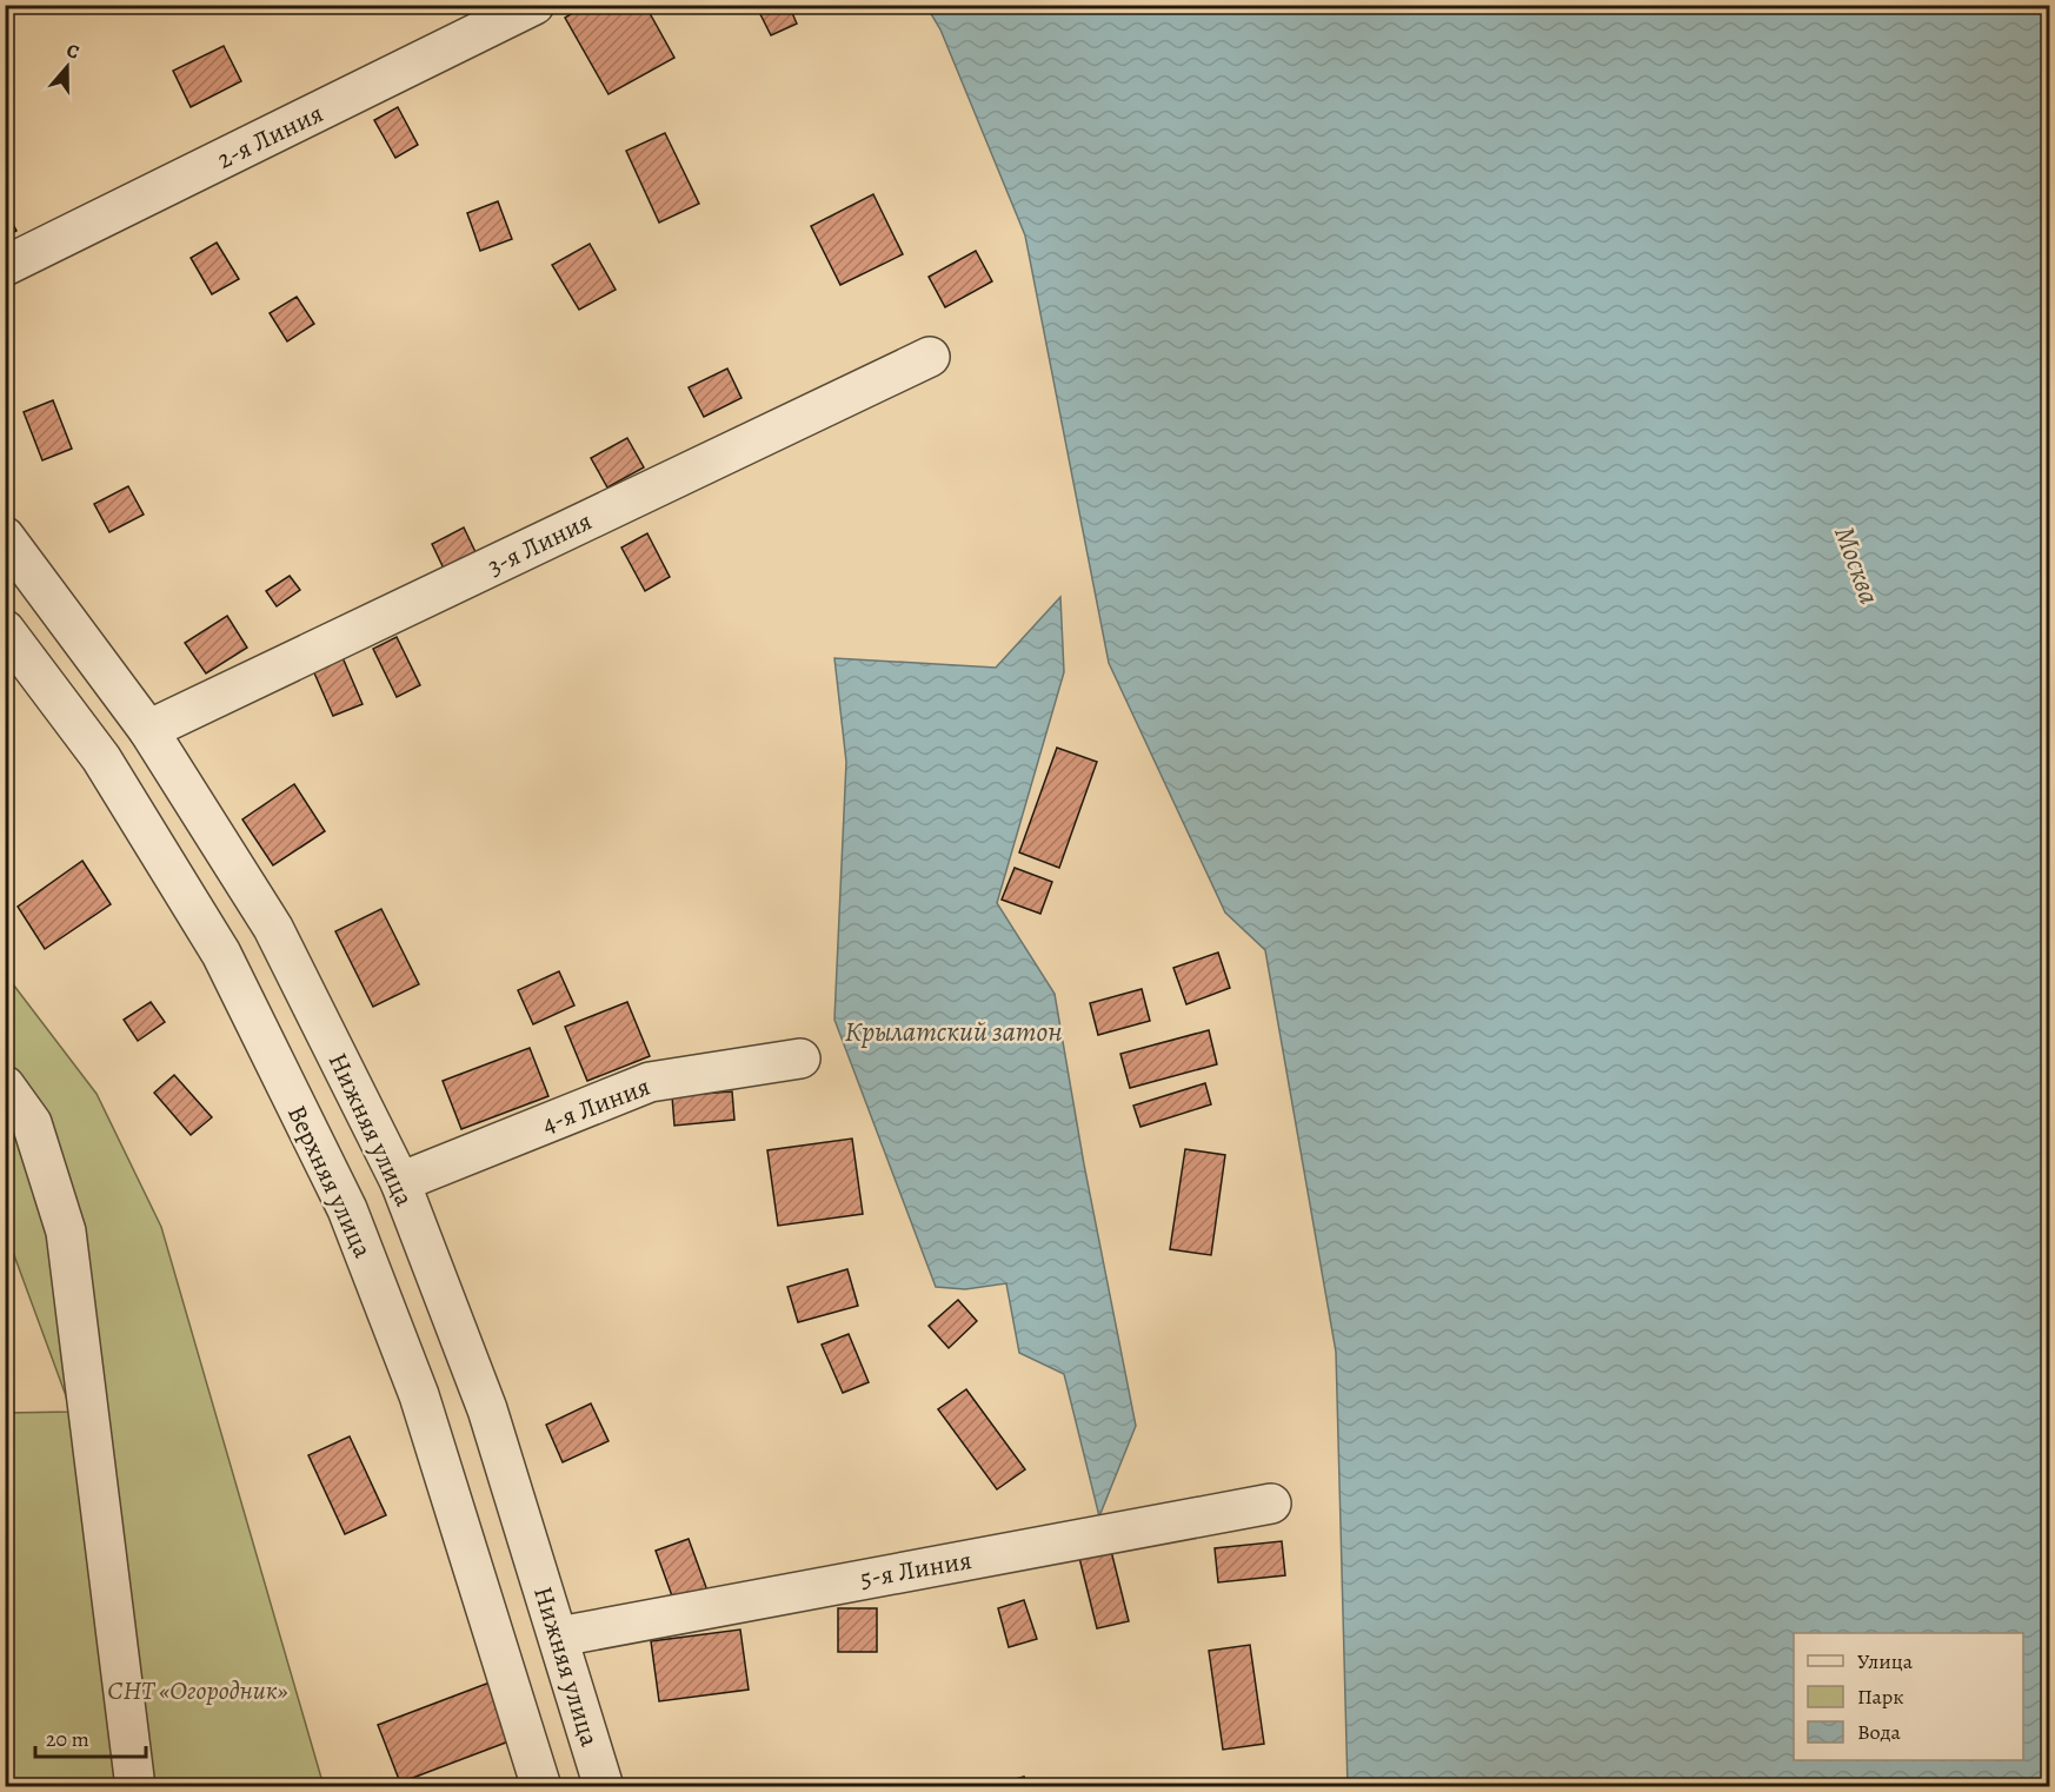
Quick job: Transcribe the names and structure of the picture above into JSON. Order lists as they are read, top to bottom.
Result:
{
  "streets": {
    "street": [
      "2-я Линия",
      "3-я Линия",
      "4-я Линия",
      "Нижняя улица",
      "Верхняя улица",
      "5-я Линия"
    ]
  },
  "crossings": [
    ["3-я Линия", "Нижняя улица"],
    ["4-я Линия", "Нижняя улица"],
    ["Нижняя улица", "5-я Линия"]
  ],
  "water": ["Москва", "Крылатский затон"],
  "parks": ["СНТ «Огородник»"],
  "legend": ["Улица", "Парк", "Вода"],
  "scale_bar": "20 m",
  "north": "top"
}
